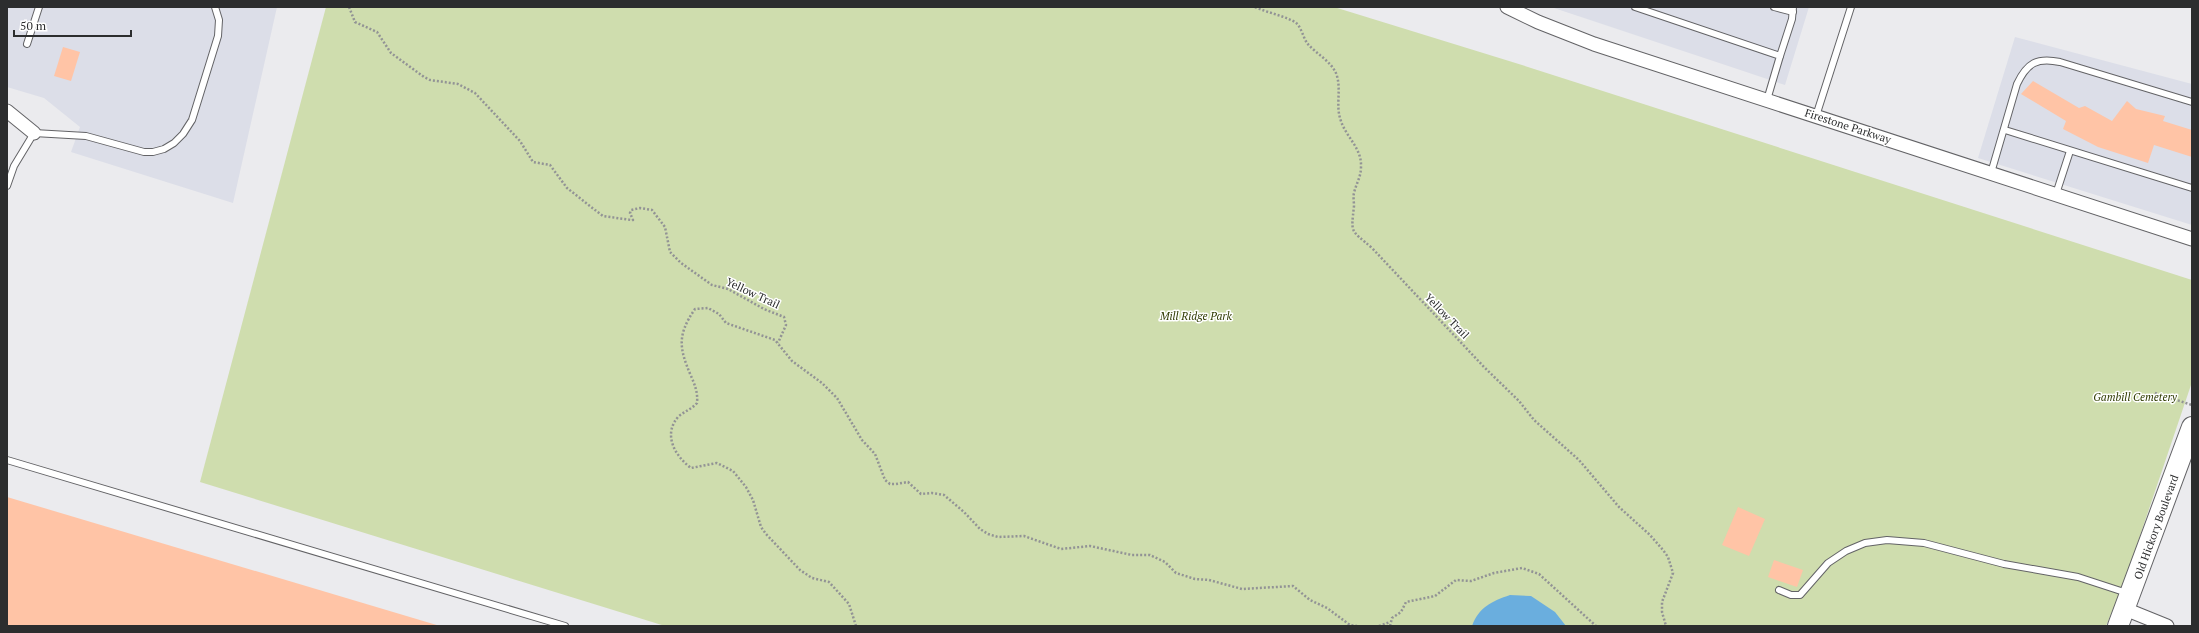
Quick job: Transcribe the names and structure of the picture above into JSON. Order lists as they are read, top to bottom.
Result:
{
  "streets": {
    "main road": ["Old Hickory Boulevard"],
    "street": ["Firestone Parkway"],
    "path": ["Yellow Trail"]
  },
  "parks": ["Mill Ridge Park", "Gambill Cemetery"],
  "scale_bar": "50 m"
}
